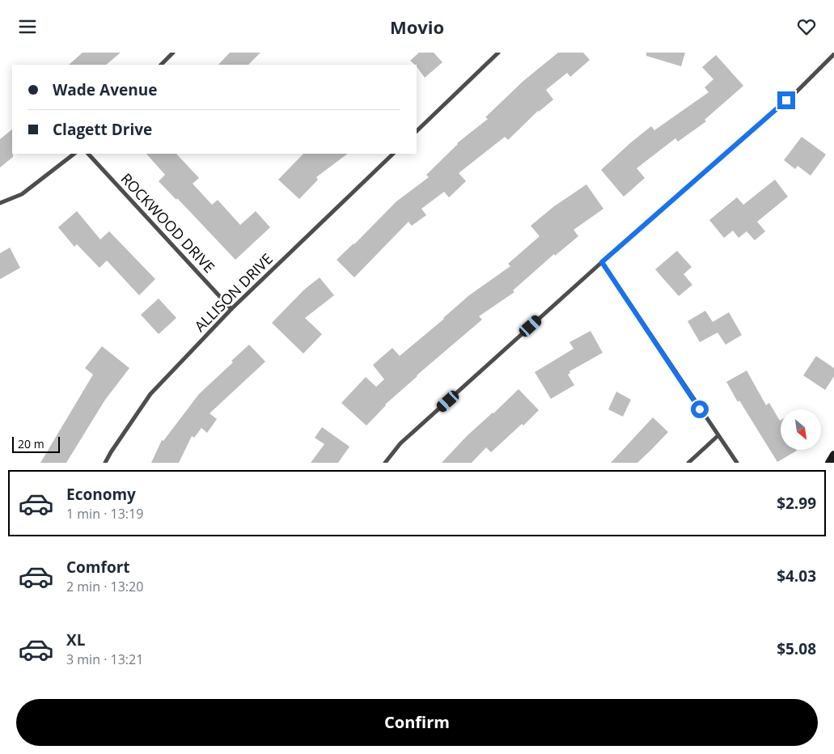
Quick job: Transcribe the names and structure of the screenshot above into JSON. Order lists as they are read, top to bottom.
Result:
{
  "streets": {
    "street": ["ROCKWOOD DRIVE", "ALLISON DRIVE"]
  },
  "crossings": [
    ["ROCKWOOD DRIVE", "ALLISON DRIVE"]
  ],
  "scale_bar": "20 m",
  "north": "bottom right",
  "page": {
    "header": "Movio",
    "banner": ["Wade Avenue", "Clagett Drive"],
    "scale": "20 m",
    "list": [
      {
        "name": "Economy",
        "note": "1 min · 13:19",
        "value": "$2.99"
      },
      {
        "name": "Comfort",
        "note": "2 min · 13:20",
        "value": "$4.03"
      },
      {
        "name": "XL",
        "note": "3 min · 13:21",
        "value": "$5.08"
      }
    ],
    "buttons": "Confirm"
  }
}
